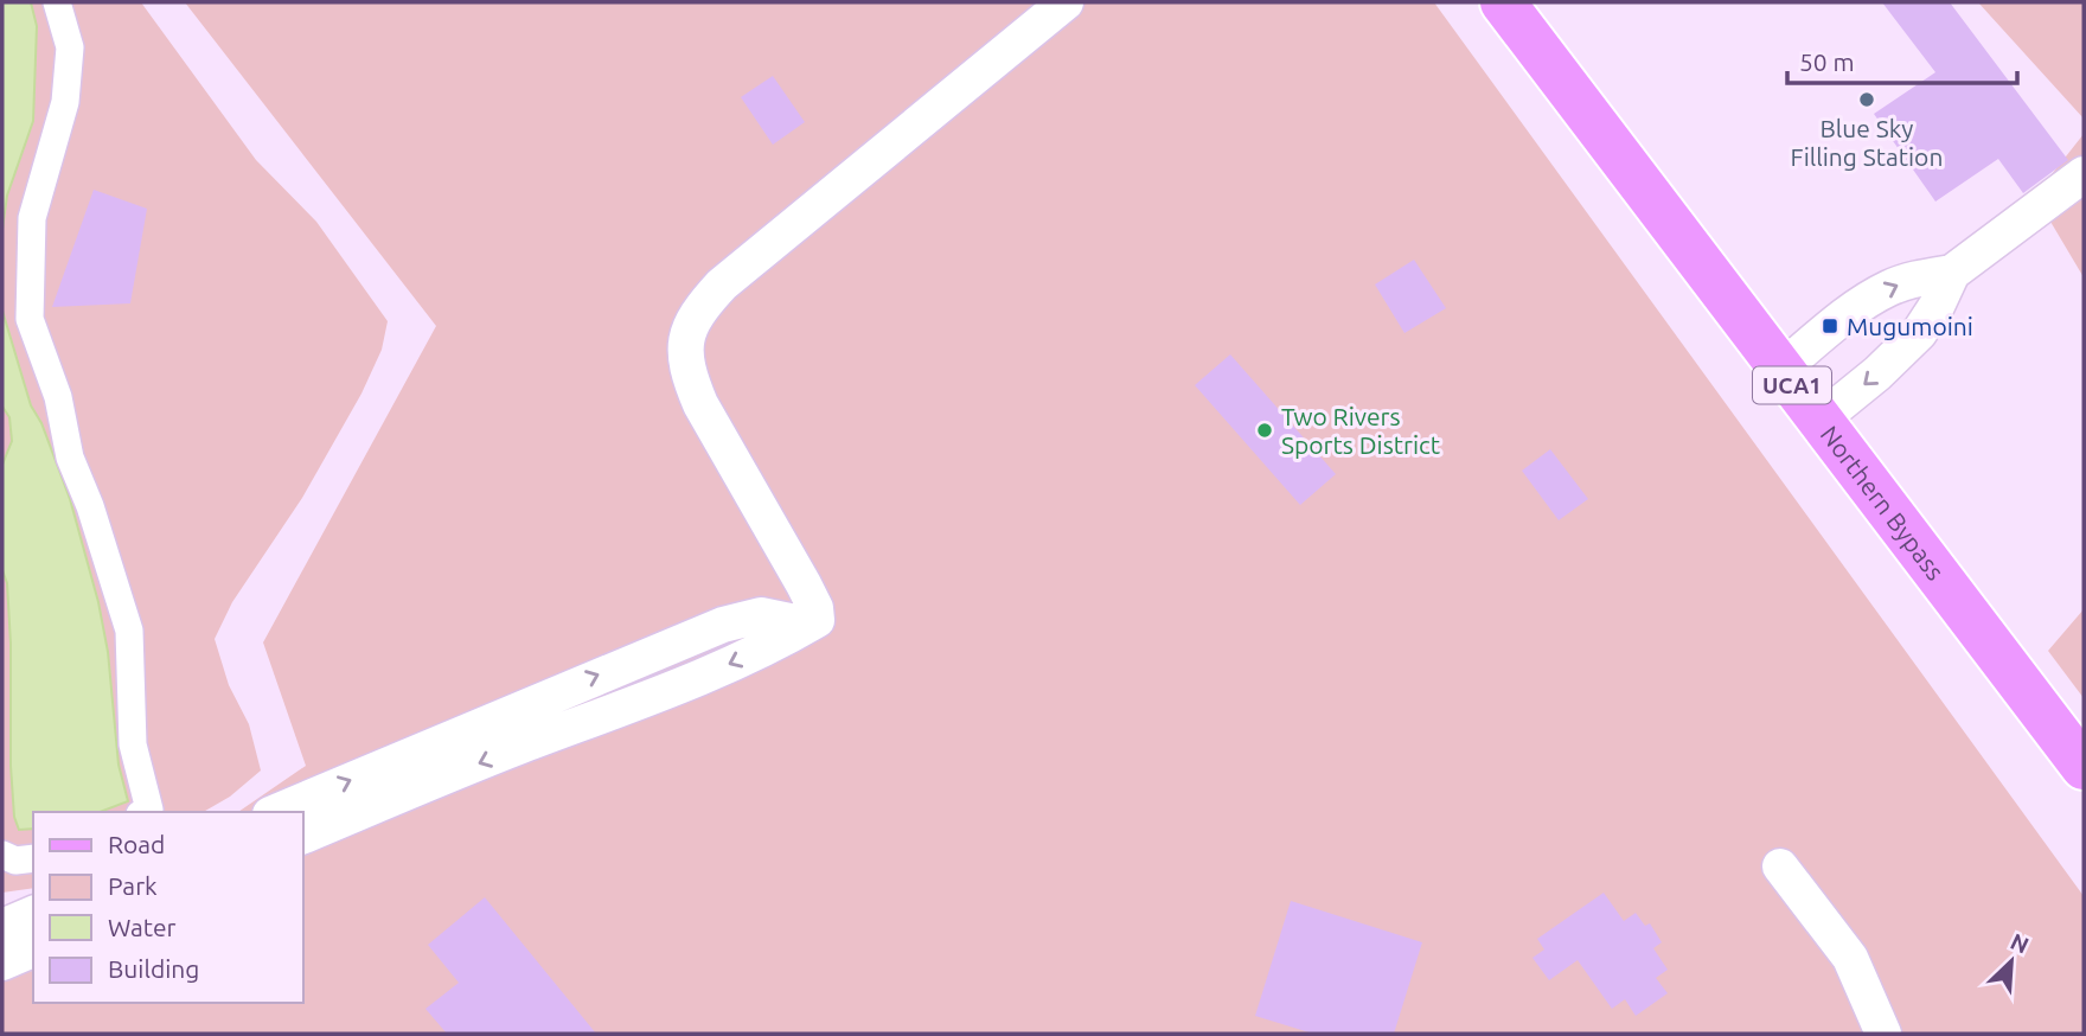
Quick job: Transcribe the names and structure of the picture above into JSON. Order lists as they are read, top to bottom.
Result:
{
  "streets": {
    "main road": ["UCA1", "Northern Bypass"]
  },
  "places": {
    "other": ["Blue Sky Filling Station", "Two Rivers Sports District"],
    "transit": ["Mugumoini"]
  },
  "legend": [
    "Road",
    "Park",
    "Water",
    "Building"
  ],
  "scale_bar": "50 m",
  "north": "top right"
}
